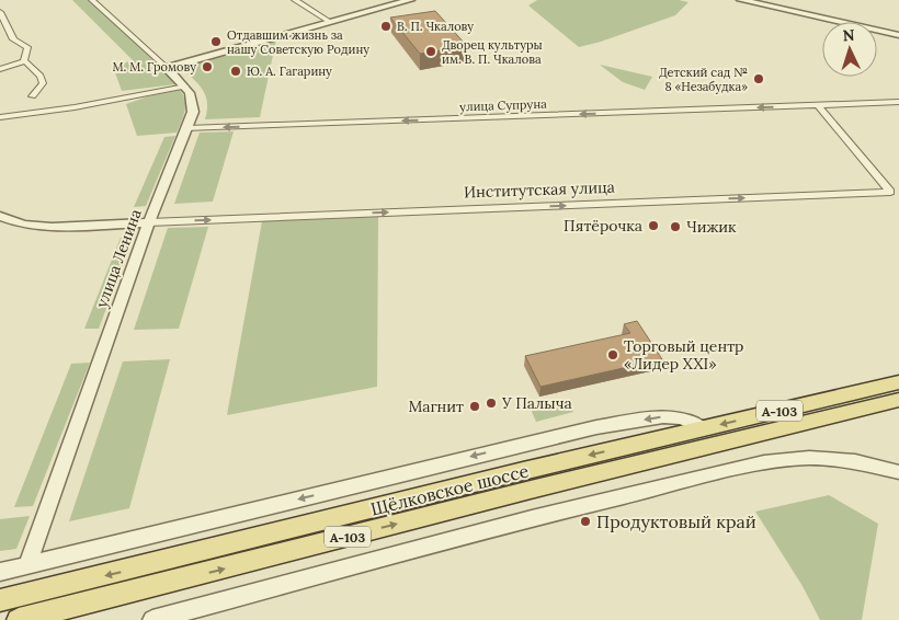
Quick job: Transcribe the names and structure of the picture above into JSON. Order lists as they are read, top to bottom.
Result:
{
  "streets": {
    "main road": ["А-103", "Щёлковское шоссе"],
    "street": ["улица Супруна", "Институтская улица", "улица Ленина"]
  },
  "crossings": [
    ["улица Супруна", "Институтская улица"],
    ["улица Супруна", "улица Ленина"],
    ["Институтская улица", "улица Ленина"]
  ],
  "one_way": ["улица Супруна"],
  "places": [
    "В. П. Чкалову",
    "Отдавшим жизнь за нашу Советскую Родину",
    "Дворец культуры им. В. П. Чкалова",
    "М. М. Громову",
    "Ю. А. Гагарину",
    "Детский сад № 8 «Незабудка»",
    "Пятёрочка",
    "Чижик",
    "Торговый центр «Лидер XXI»",
    "У Палыча",
    "Магнит",
    "Продуктовый край"
  ],
  "north": "top"
}
